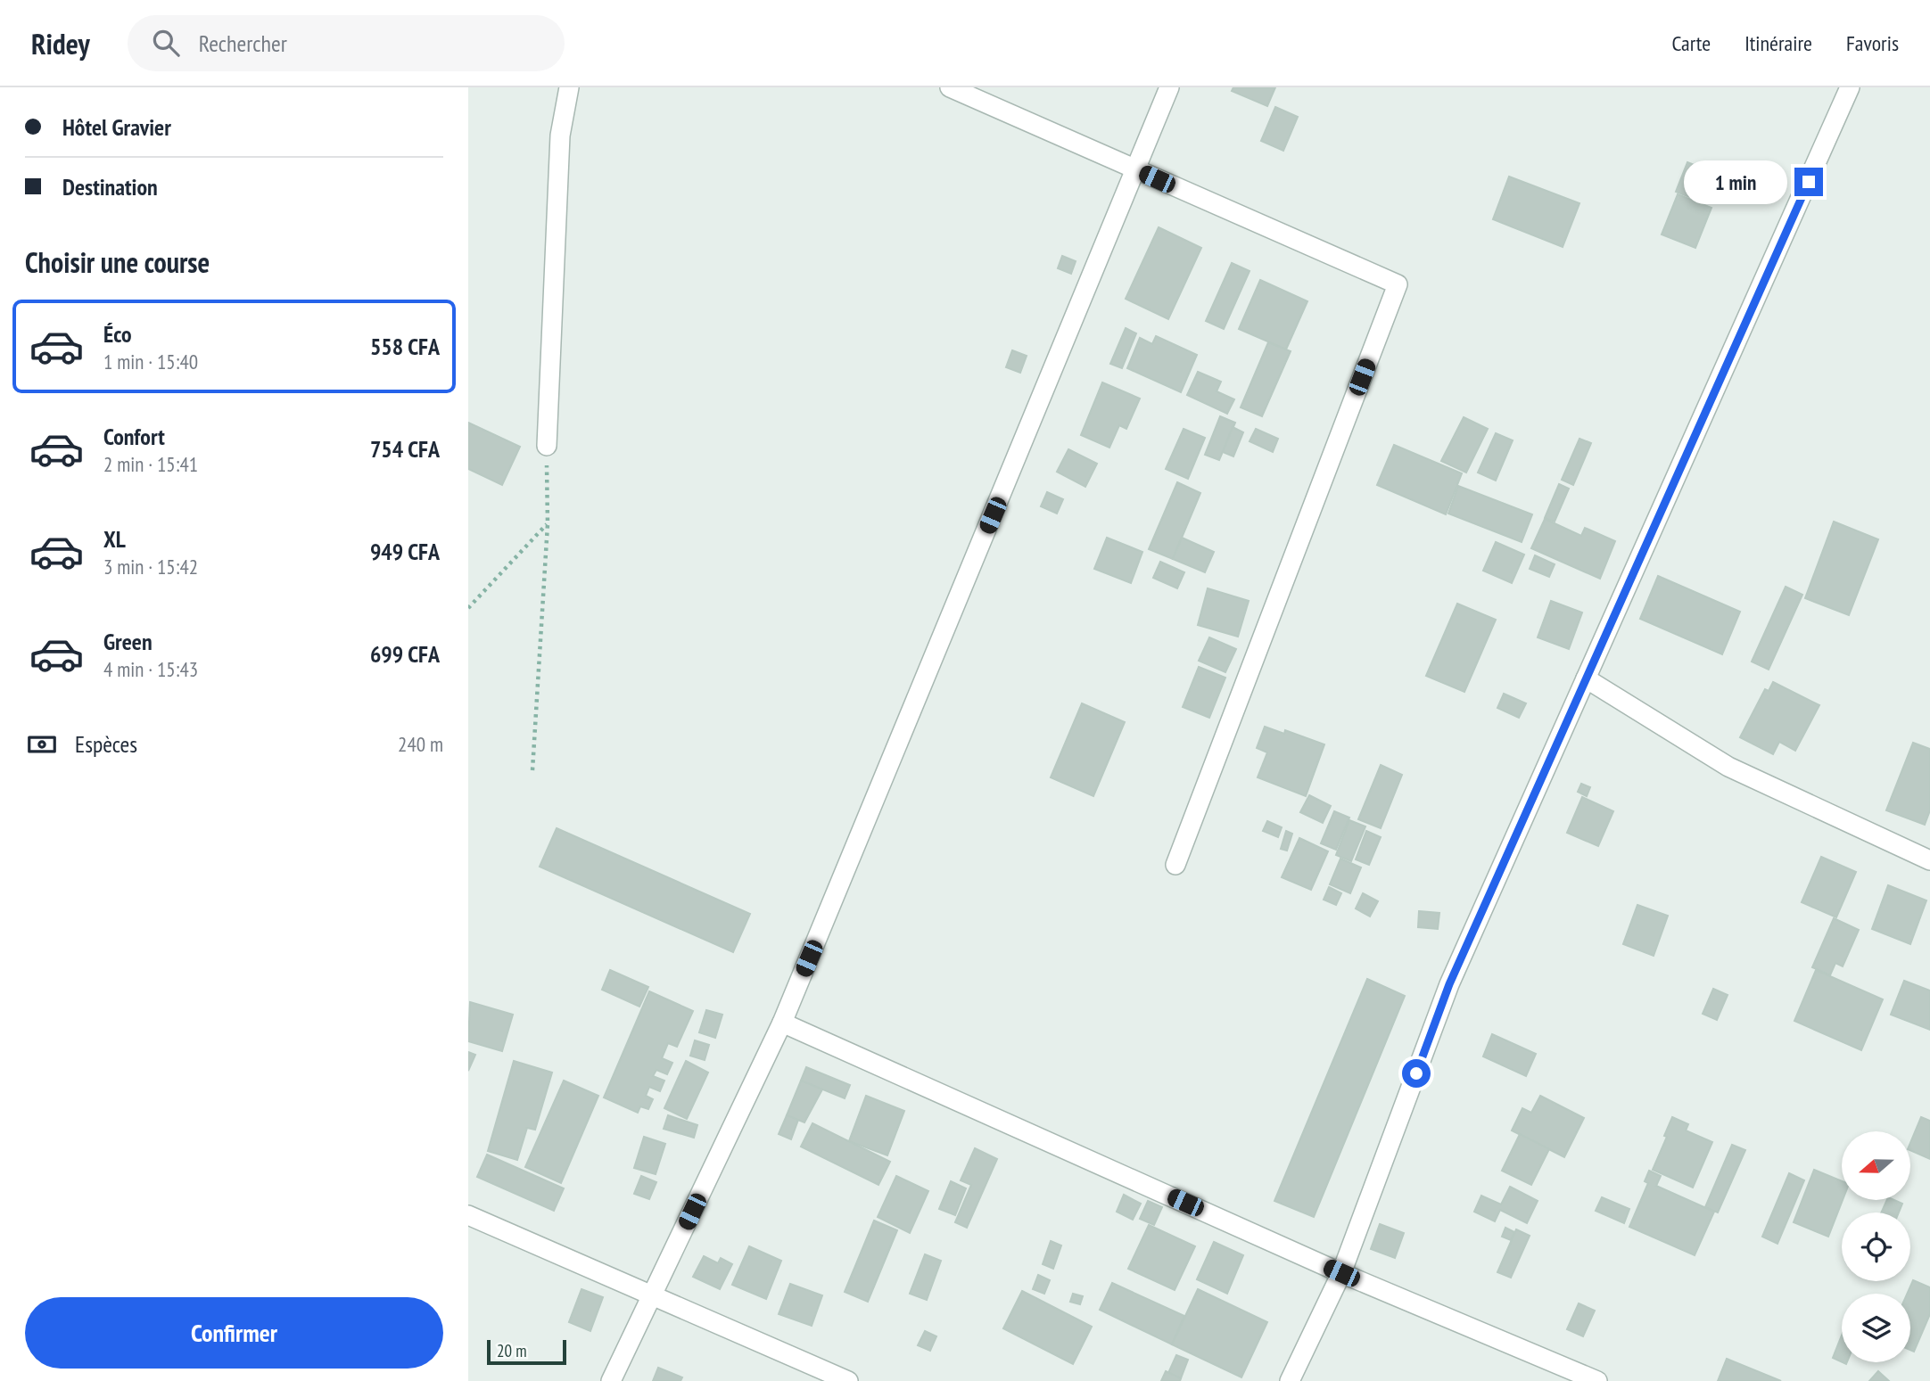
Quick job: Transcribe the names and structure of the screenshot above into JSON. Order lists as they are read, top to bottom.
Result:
{
  "scale_bar": "20 m",
  "north": "left",
  "page": {
    "header": "Ridey",
    "search": "Rechercher",
    "nav": ["Carte", "Itinéraire", "Favoris"],
    "banner": ["Hôtel Gravier", "Destination"],
    "bubble": "1 min",
    "heading": "Choisir une course",
    "list": [
      {
        "name": "Éco",
        "note": "1 min · 15:40",
        "value": "558 CFA"
      },
      {
        "name": "Confort",
        "note": "2 min · 15:41",
        "value": "754 CFA"
      },
      {
        "name": "XL",
        "note": "3 min · 15:42",
        "value": "949 CFA"
      },
      {
        "name": "Green",
        "note": "4 min · 15:43",
        "value": "699 CFA"
      }
    ],
    "pay": ["Espèces", "240 m"],
    "buttons": "Confirmer",
    "scale": "20 m"
  }
}
